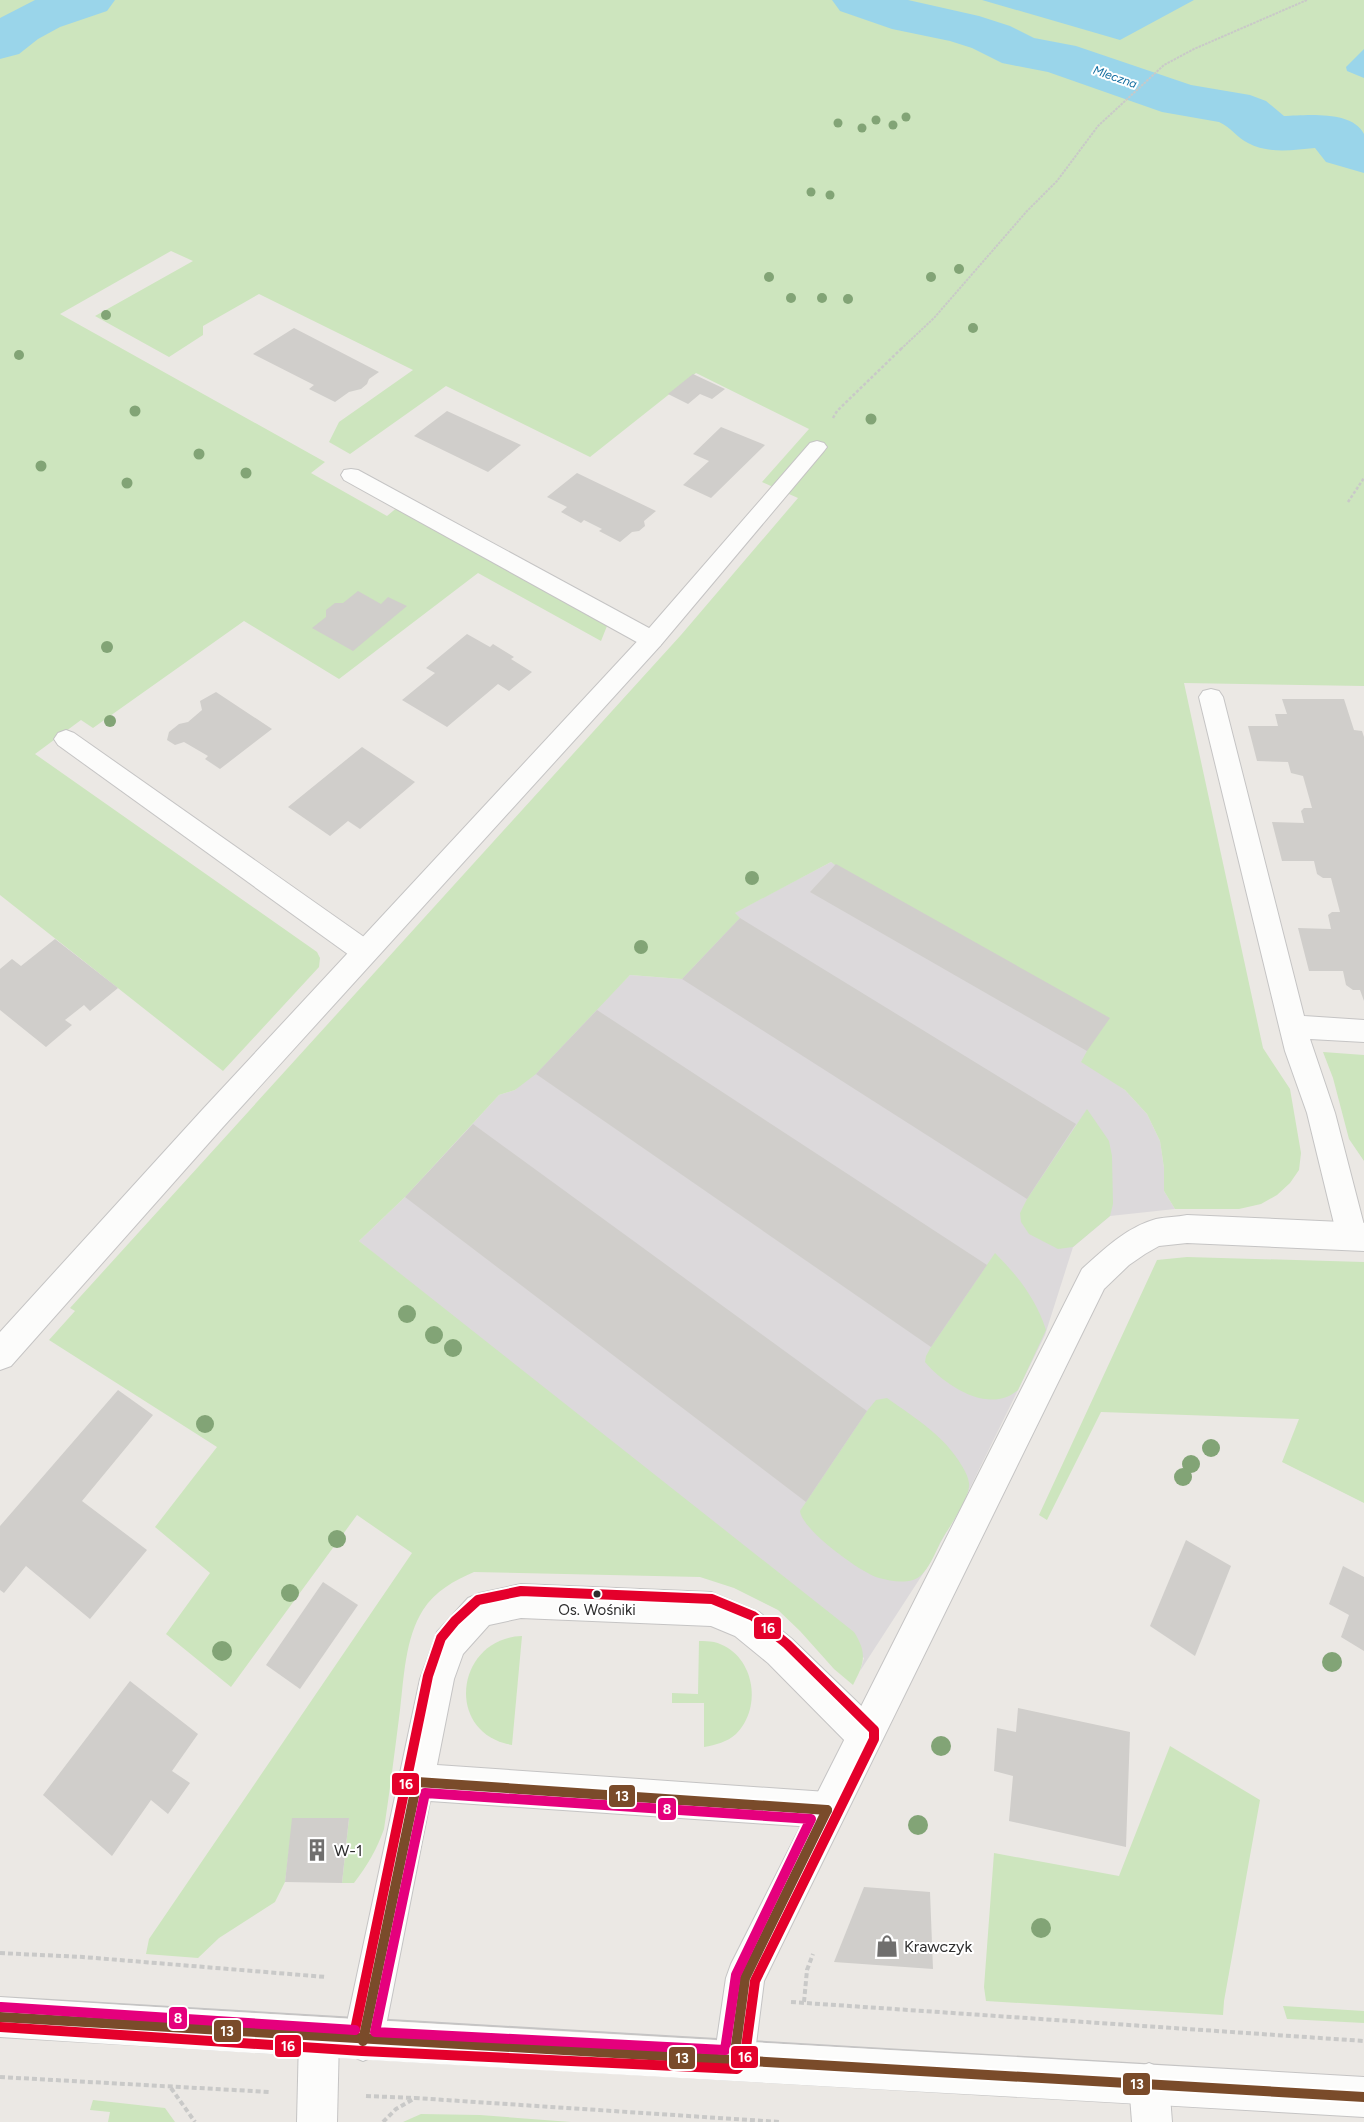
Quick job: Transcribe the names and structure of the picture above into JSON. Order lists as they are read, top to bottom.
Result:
{
  "water": ["Mleczna"],
  "places": {
    "other": ["Os. Wośniki"],
    "building": ["W-1"],
    "shop": ["Krawczyk"]
  },
  "lines": ["transit line 16", "transit line 13", "transit line 8"]
}
